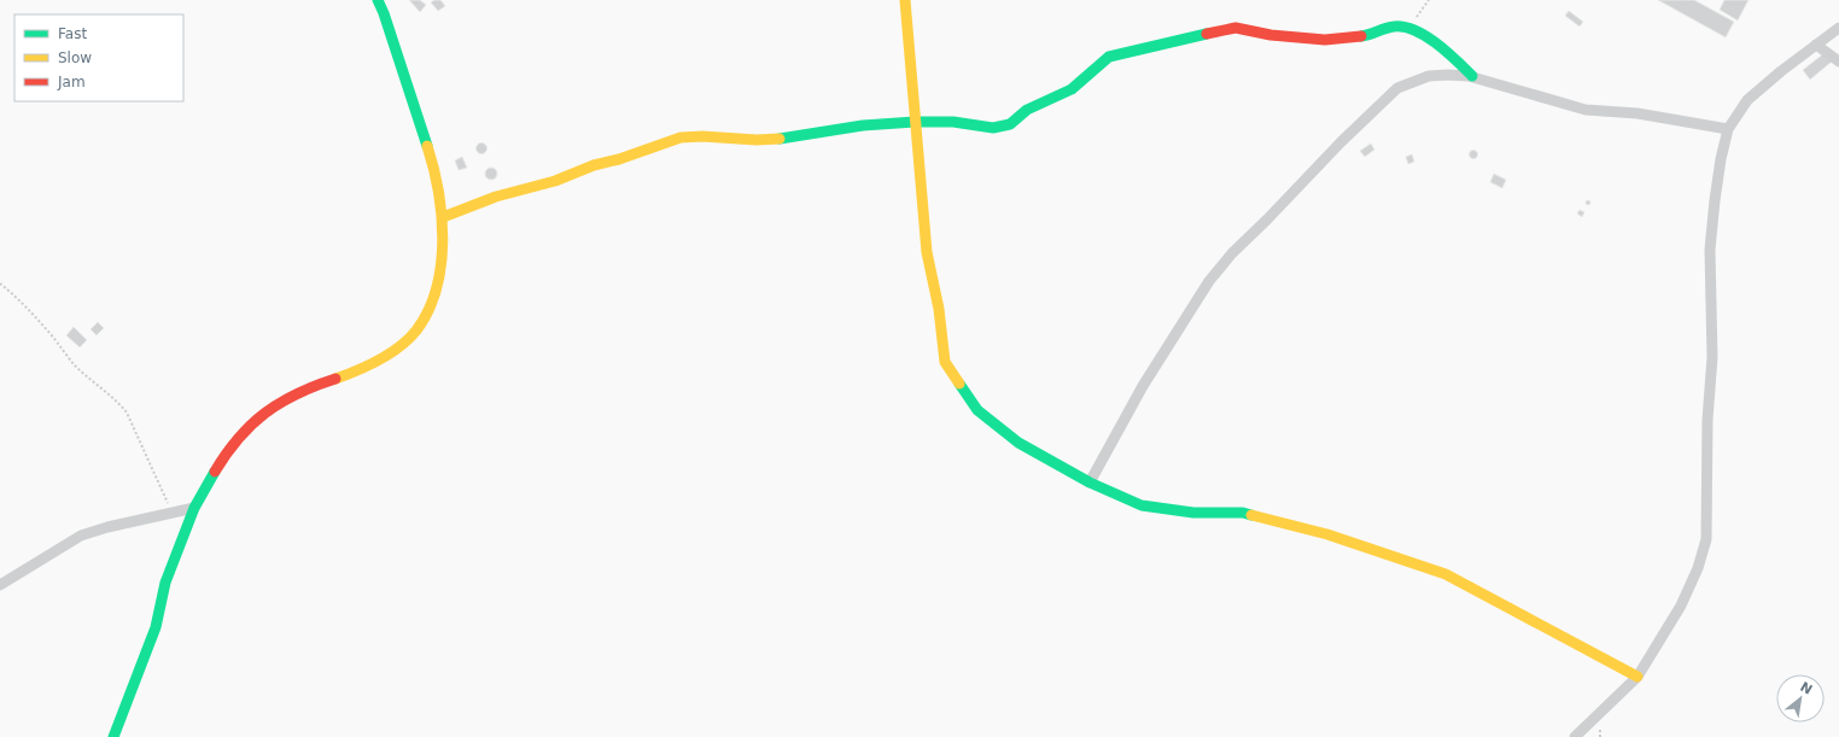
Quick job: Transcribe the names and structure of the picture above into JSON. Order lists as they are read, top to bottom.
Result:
{
  "legend": ["Fast", "Slow", "Jam"],
  "north": "top right"
}
